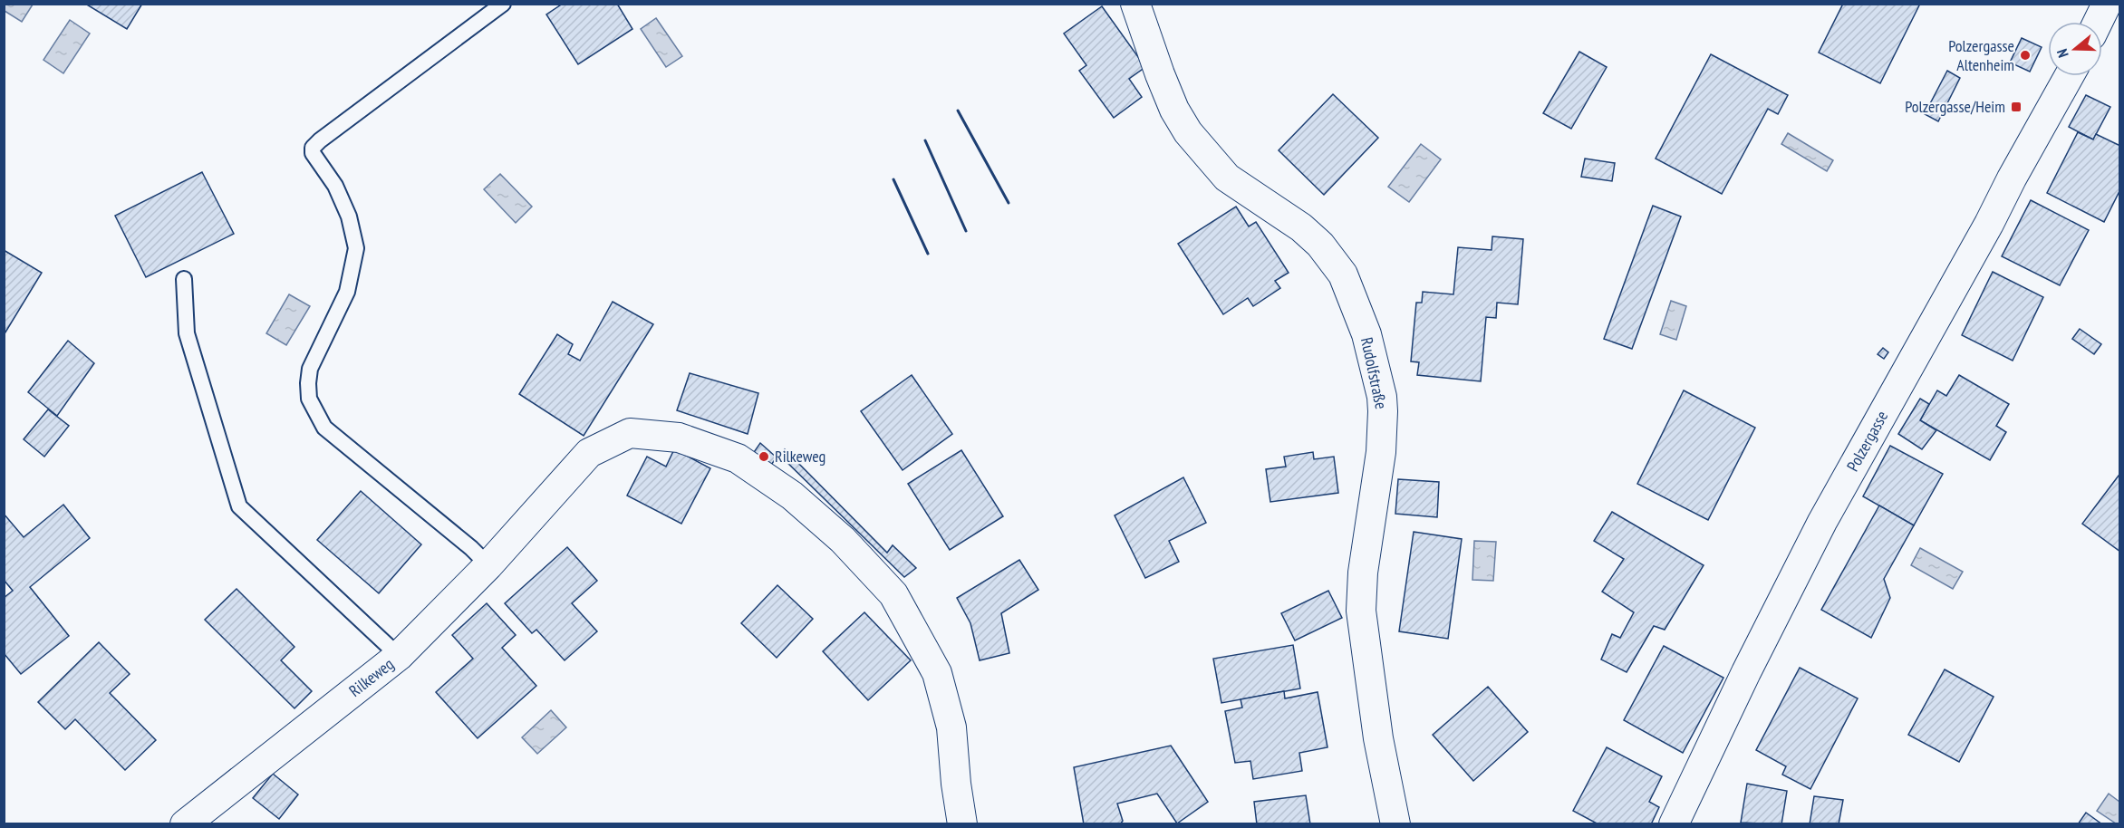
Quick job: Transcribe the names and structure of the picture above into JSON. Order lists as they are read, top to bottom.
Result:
{
  "streets": {
    "street": ["Rudolfstraße", "Polzergasse", "Rilkeweg"]
  },
  "places": {
    "other": ["Polzergasse Altenheim", "Rilkeweg"],
    "transit": ["Polzergasse/Heim"]
  },
  "north": "left"
}
